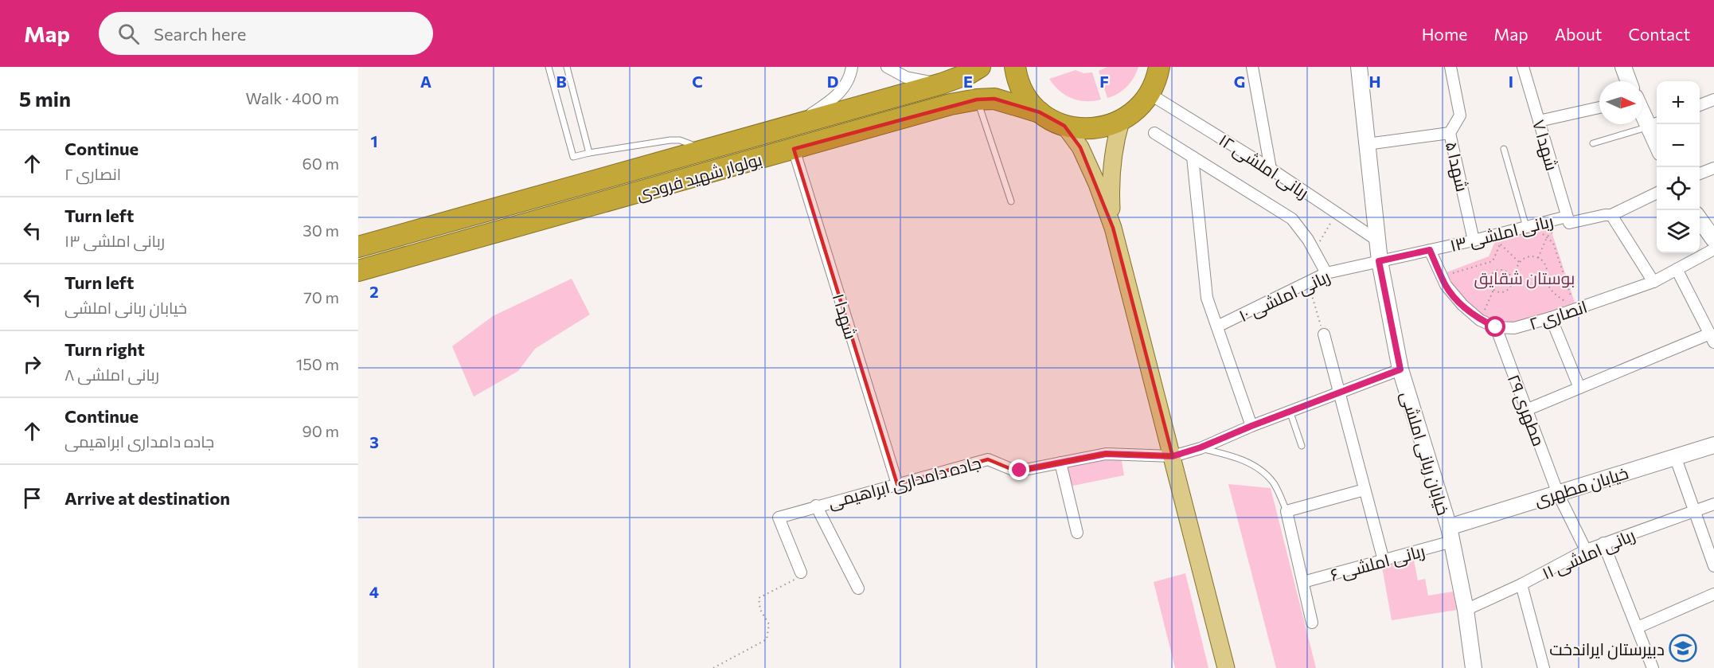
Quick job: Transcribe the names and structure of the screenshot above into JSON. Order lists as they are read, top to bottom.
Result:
{
  "streets": {
    "highway": ["بولوار شهید فرودی"],
    "street": [
      "شهدا ۷",
      "ربانی املشی ۱۲",
      "شهدا ۵",
      "ربانی املشی ۱۳",
      "ربانی املشی ۱۰",
      "انصاری ۲",
      "شهدا ۱",
      "مطهری ۲۹",
      "خیابان ربانی املشی",
      "جاده دامداری ابراهیمی",
      "خیابان مطهری",
      "ربانی املشی ۱۱",
      "ربانی املشی ۶"
    ]
  },
  "crossings": [
    ["شهدا ۷", "ربانی املشی ۱۳"],
    ["ربانی املشی ۱۲", "خیابان ربانی املشی"],
    ["شهدا ۵", "ربانی املشی ۱۳"],
    ["بولوار شهید فرودی", "شهدا ۱"],
    ["ربانی املشی ۱۳", "ربانی املشی ۱۰"],
    ["ربانی املشی ۱۳", "انصاری ۲"],
    ["ربانی املشی ۱۳", "خیابان ربانی املشی"],
    ["ربانی املشی ۱۰", "خیابان ربانی املشی"],
    ["انصاری ۲", "مطهری ۲۹"],
    ["شهدا ۱", "جاده دامداری ابراهیمی"],
    ["مطهری ۲۹", "خیابان مطهری"],
    ["مطهری ۲۹", "ربانی املشی ۱۱"],
    ["خیابان ربانی املشی", "جاده دامداری ابراهیمی"],
    ["خیابان ربانی املشی", "خیابان مطهری"],
    ["خیابان ربانی املشی", "ربانی املشی ۱۱"],
    ["خیابان ربانی املشی", "ربانی املشی ۶"],
    ["خیابان مطهری", "ربانی املشی ۶"]
  ],
  "parks": ["بوستان شقایق"],
  "places": {
    "school or university": ["دبیرستان ایراندخت"]
  },
  "north": "right",
  "page": {
    "header": "Map",
    "search": "Search here",
    "nav": [
      "Home",
      "Map",
      "About",
      "Contact"
    ],
    "heading": ["5 min", "Walk · 400 m"],
    "map_buttons": ["+", "−"],
    "list": [
      ["Continue", "انصاری ۲", "60 m"],
      ["Turn left", "ربانی املشی ۱۳", "30 m"],
      ["Turn left", "خیابان ربانی املشی", "70 m"],
      ["Turn right", "ربانی املشی ۸", "150 m"],
      ["Continue", "جاده دامداری ابراهیمی", "90 m"],
      "Arrive at destination"
    ]
  },
  "grid": {
    "columns": [
      "A",
      "B",
      "C",
      "D",
      "E",
      "F",
      "G",
      "H",
      "I"
    ],
    "rows": [
      "1",
      "2",
      "3",
      "4"
    ]
  }
}
